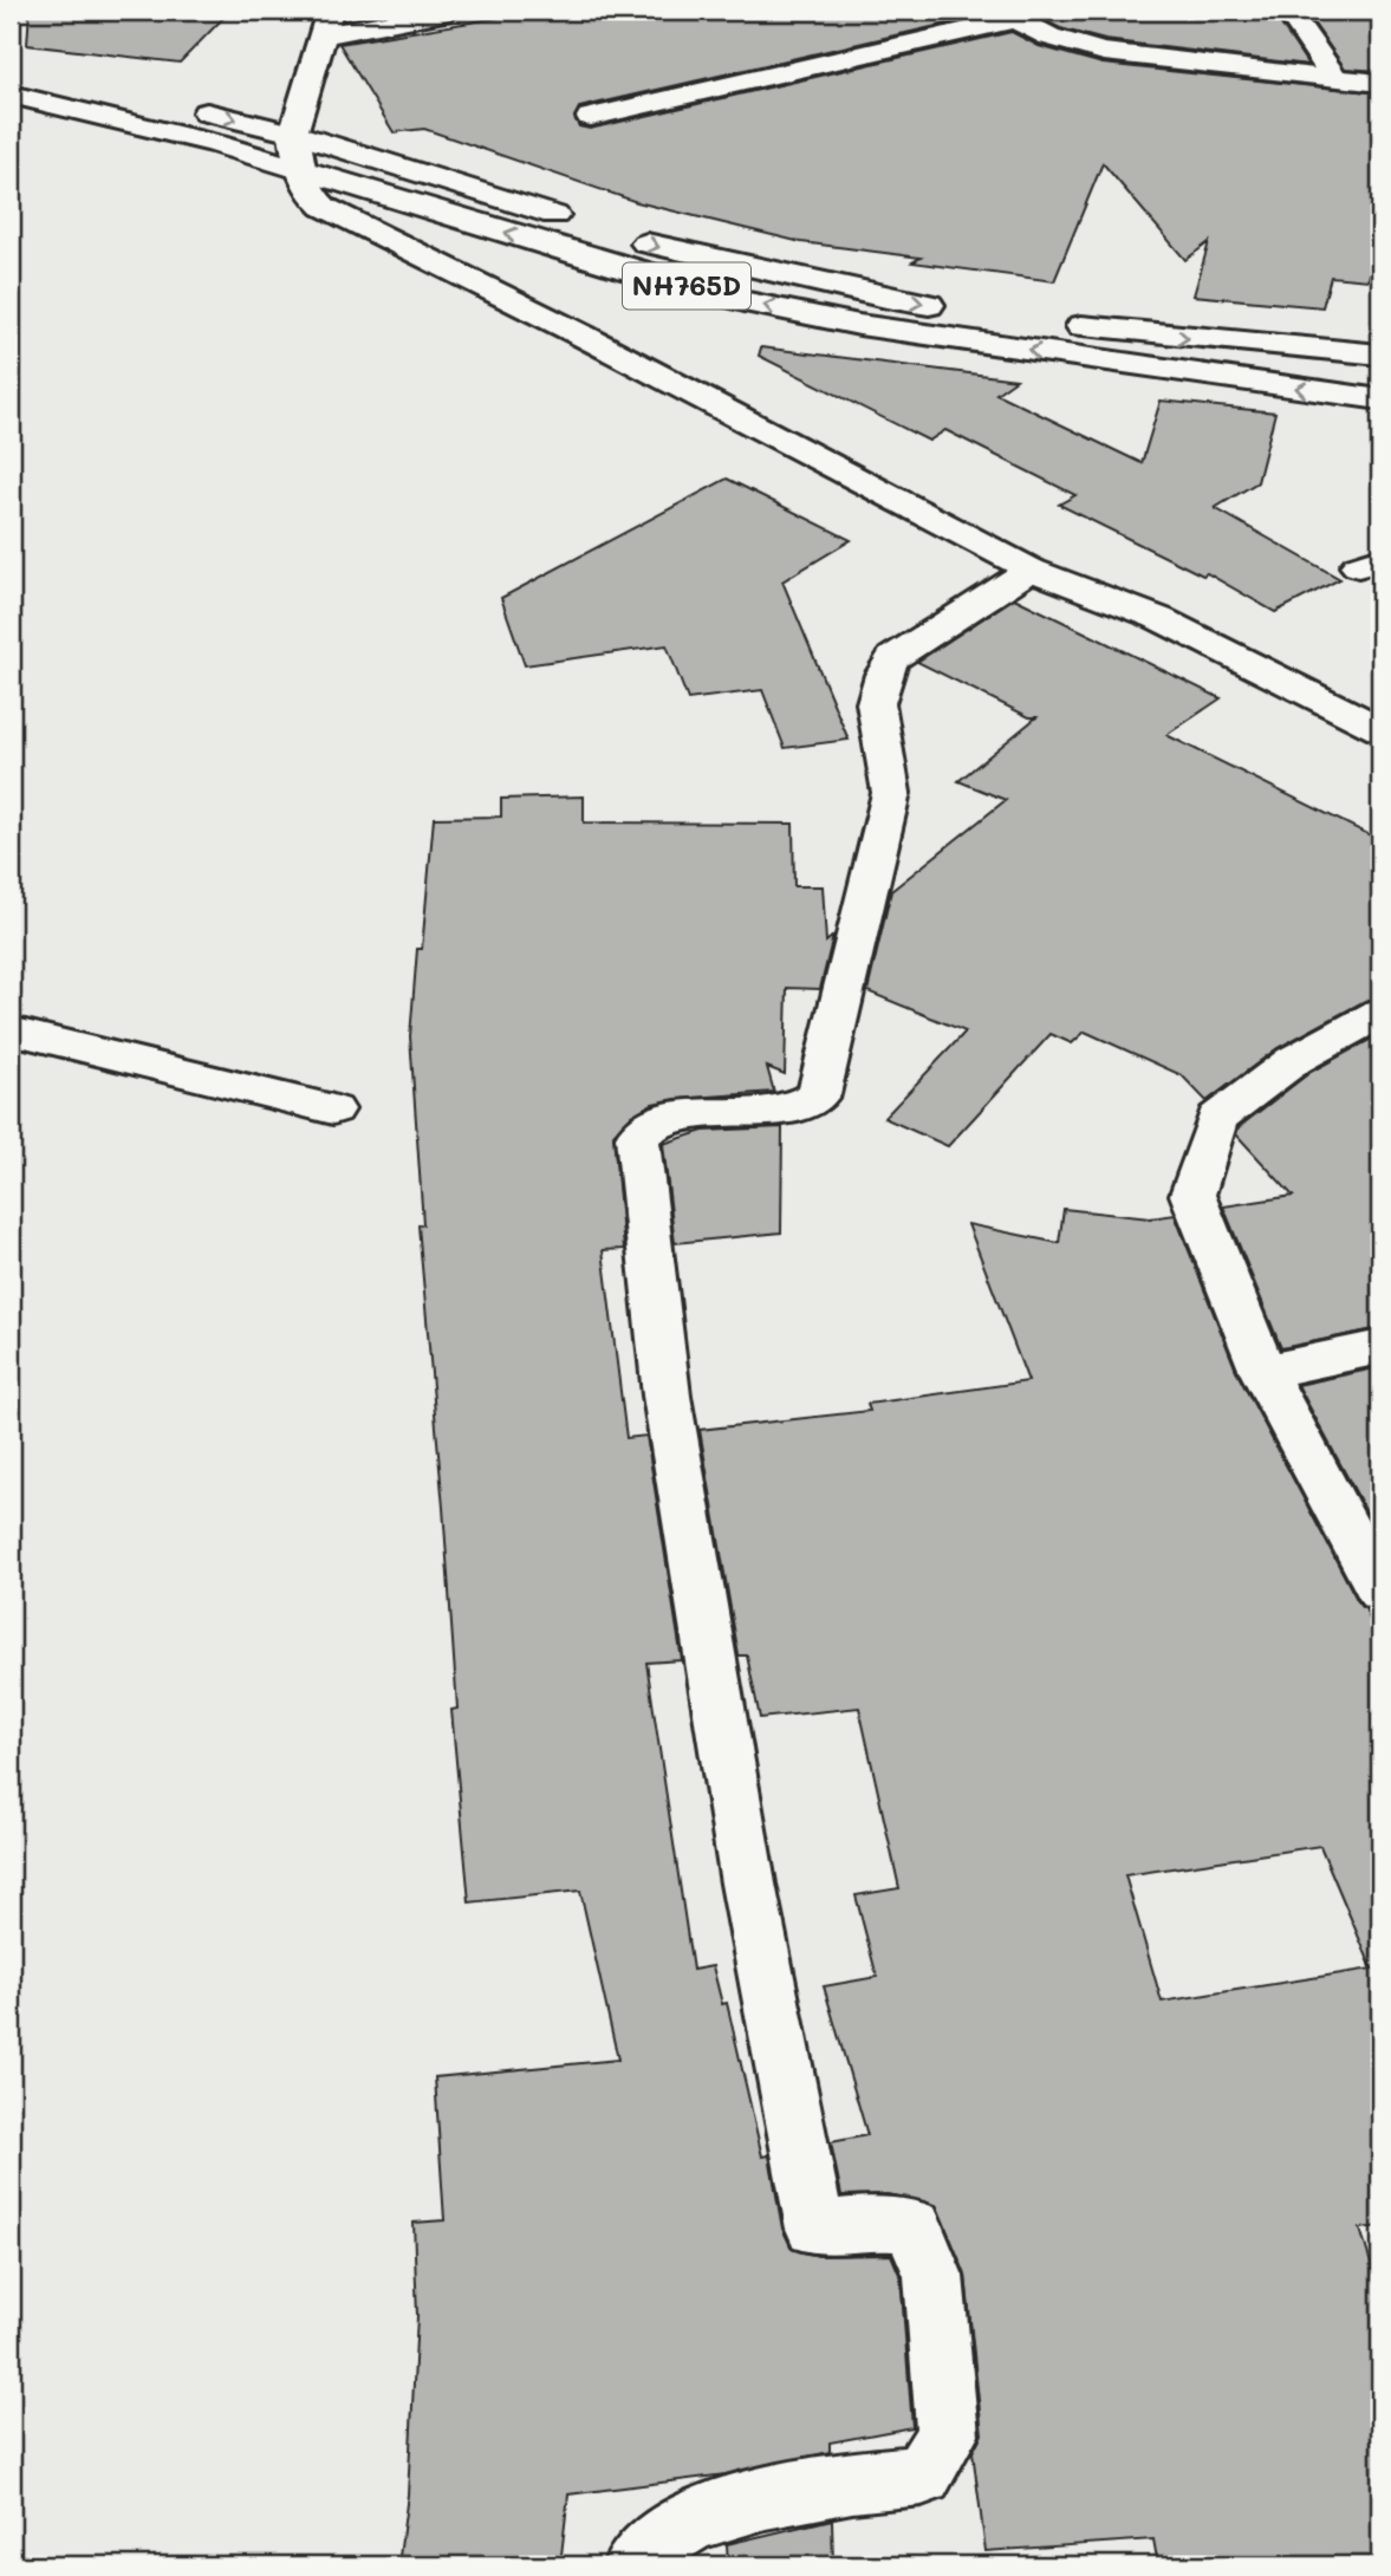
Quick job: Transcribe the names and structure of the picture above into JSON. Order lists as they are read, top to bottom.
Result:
{
  "streets": {
    "main road": ["NH765D"]
  }
}
